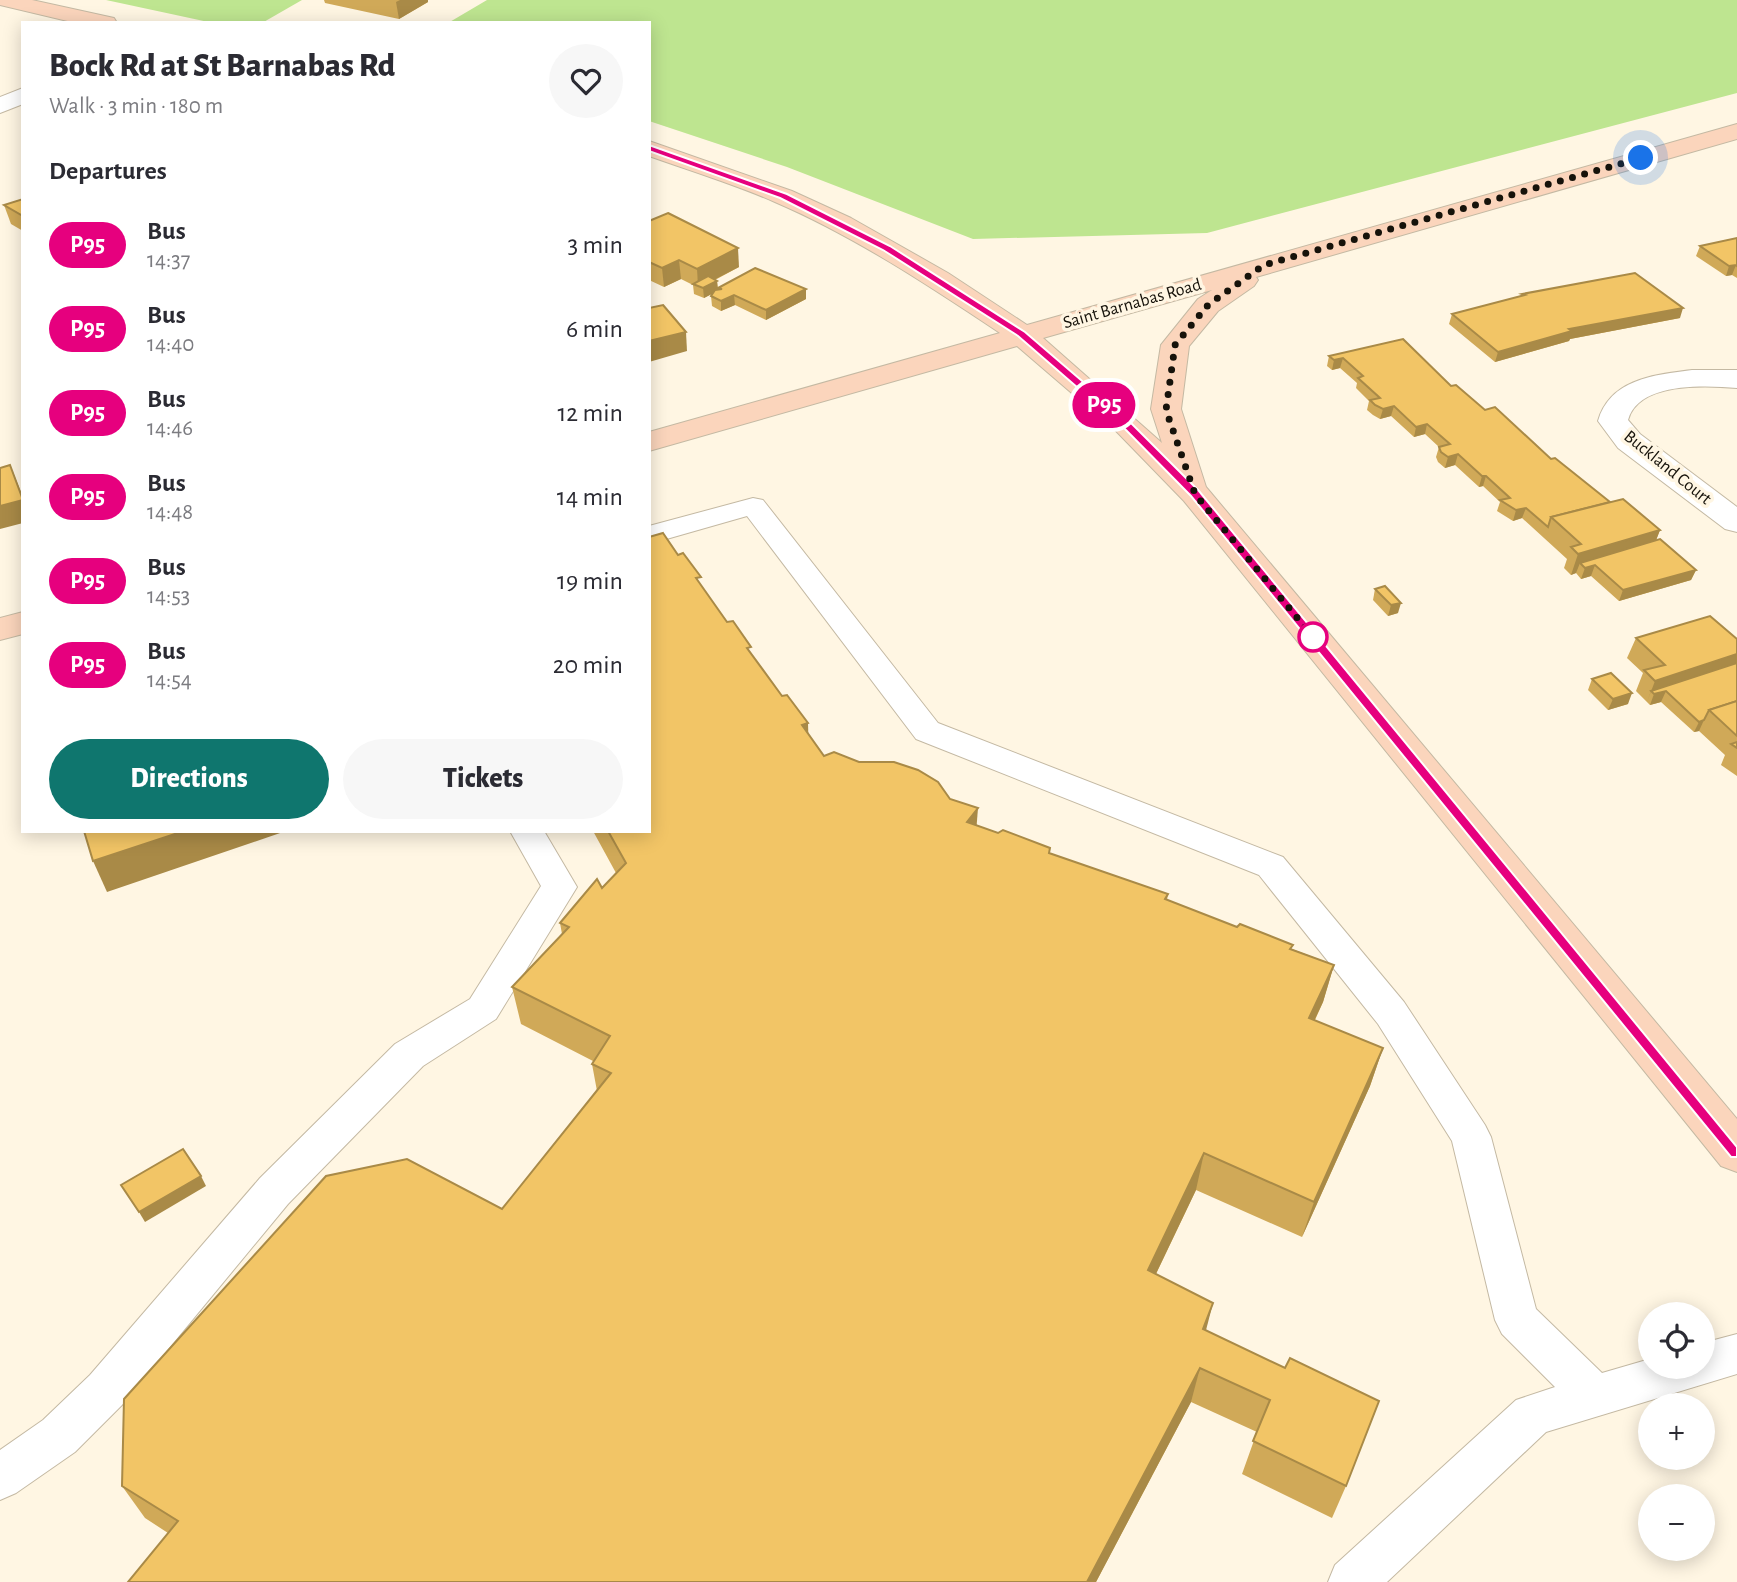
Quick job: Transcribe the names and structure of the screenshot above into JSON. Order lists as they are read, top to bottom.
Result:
{
  "streets": {
    "main road": ["Saint Barnabas Road"],
    "street": ["Buckland Court"]
  },
  "lines": ["bus line P95"],
  "page": {
    "on_map": "P95",
    "heading": [
      ["Bock Rd at St Barnabas Rd", "Walk · 3 min · 180 m"],
      "Departures"
    ],
    "list": [
      {
        "mark": "P95",
        "name": "Bus",
        "note": "14:37",
        "value": "3 min"
      },
      {
        "mark": "P95",
        "name": "Bus",
        "note": "14:40",
        "value": "6 min"
      },
      {
        "mark": "P95",
        "name": "Bus",
        "note": "14:46",
        "value": "12 min"
      },
      {
        "mark": "P95",
        "name": "Bus",
        "note": "14:48",
        "value": "14 min"
      },
      {
        "mark": "P95",
        "name": "Bus",
        "note": "14:53",
        "value": "19 min"
      },
      {
        "mark": "P95",
        "name": "Bus",
        "note": "14:54",
        "value": "20 min"
      }
    ],
    "buttons": ["Directions", "Tickets"],
    "map_buttons": ["+", "−"]
  }
}
